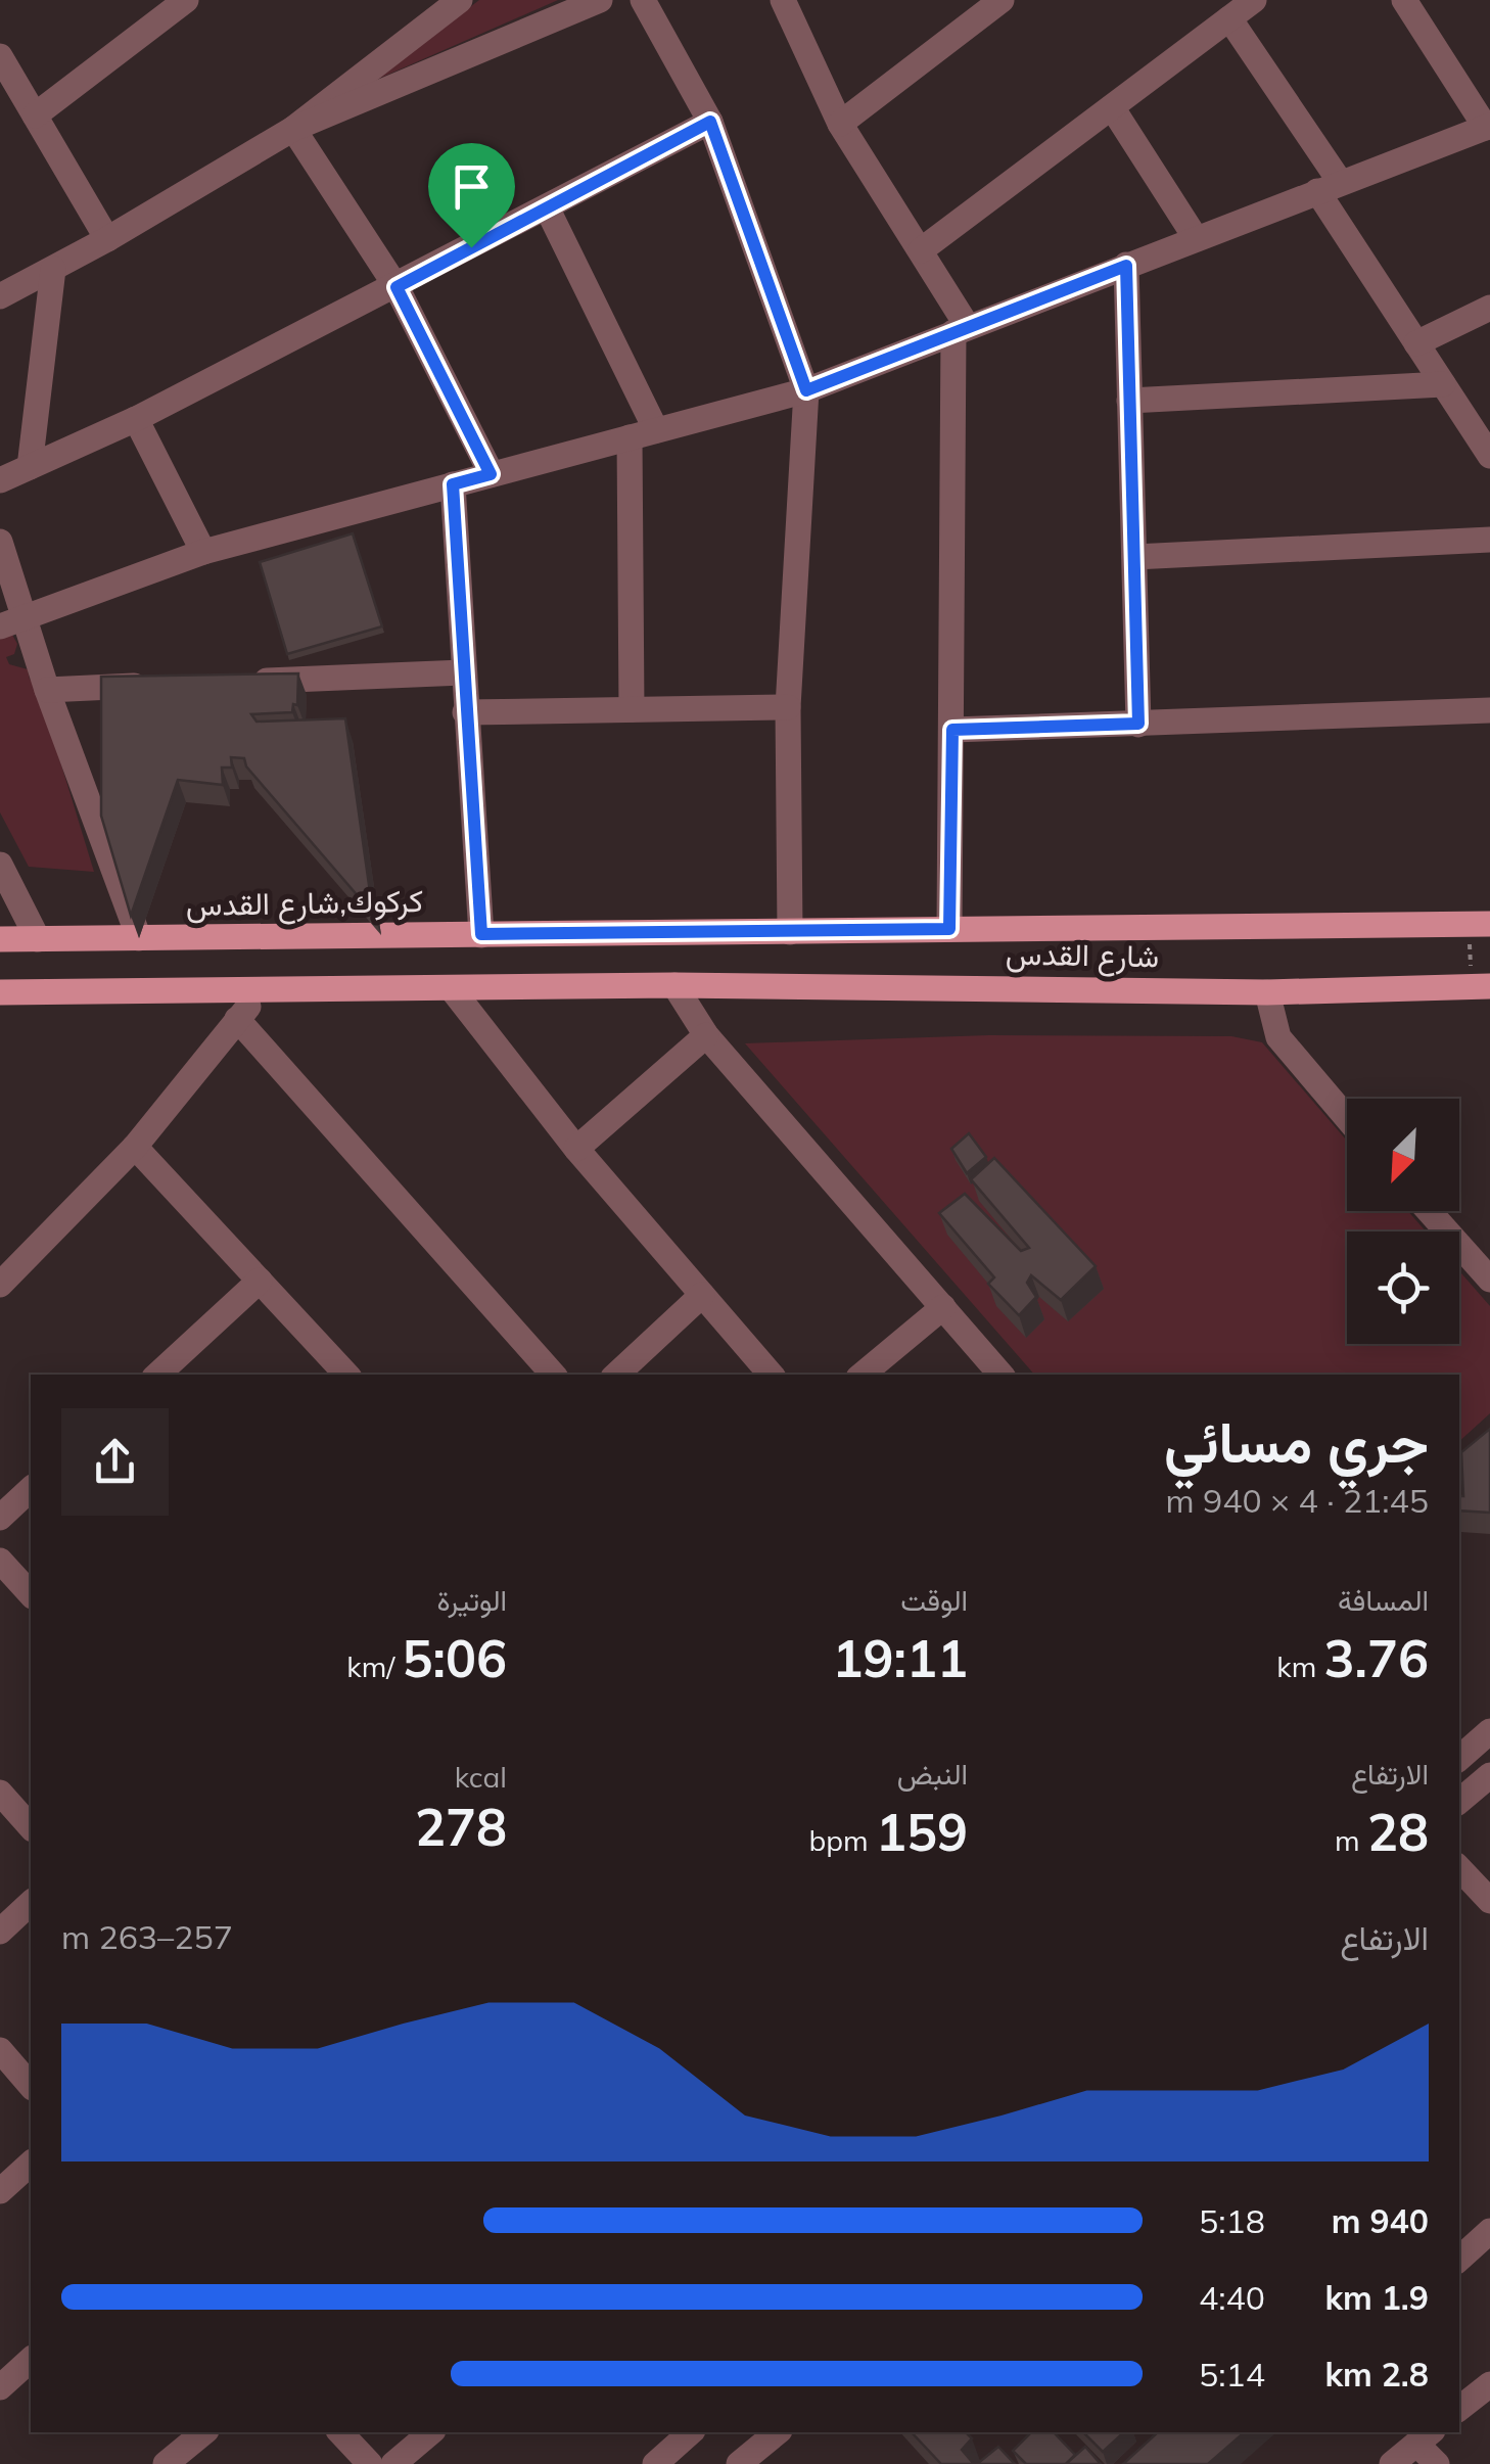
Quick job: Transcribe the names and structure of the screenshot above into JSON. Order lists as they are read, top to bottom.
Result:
{
  "streets": {
    "main road": ["كركوك,شارع القدس", "شارع القدس"]
  },
  "crossings": [
    ["كركوك,شارع القدس", "شارع القدس"]
  ],
  "north": "bottom left",
  "page": {
    "heading": ["جري مسائي", "21:45 · 4 × 940 m"],
    "stats": [
      ["المسافة", "3.76 km"],
      ["الوقت", "19:11"],
      ["الوتيرة", "5:06 /km"],
      ["الارتفاع", "28 m"],
      ["النبض", "159 bpm"],
      ["kcal", "278"]
    ],
    "chart": ["الارتفاع", "257–263 m"],
    "list": [
      {
        "name": "940 m",
        "note": "5:18"
      },
      {
        "name": "1.9 km",
        "note": "4:40"
      },
      {
        "name": "2.8 km",
        "note": "5:14"
      }
    ]
  }
}
